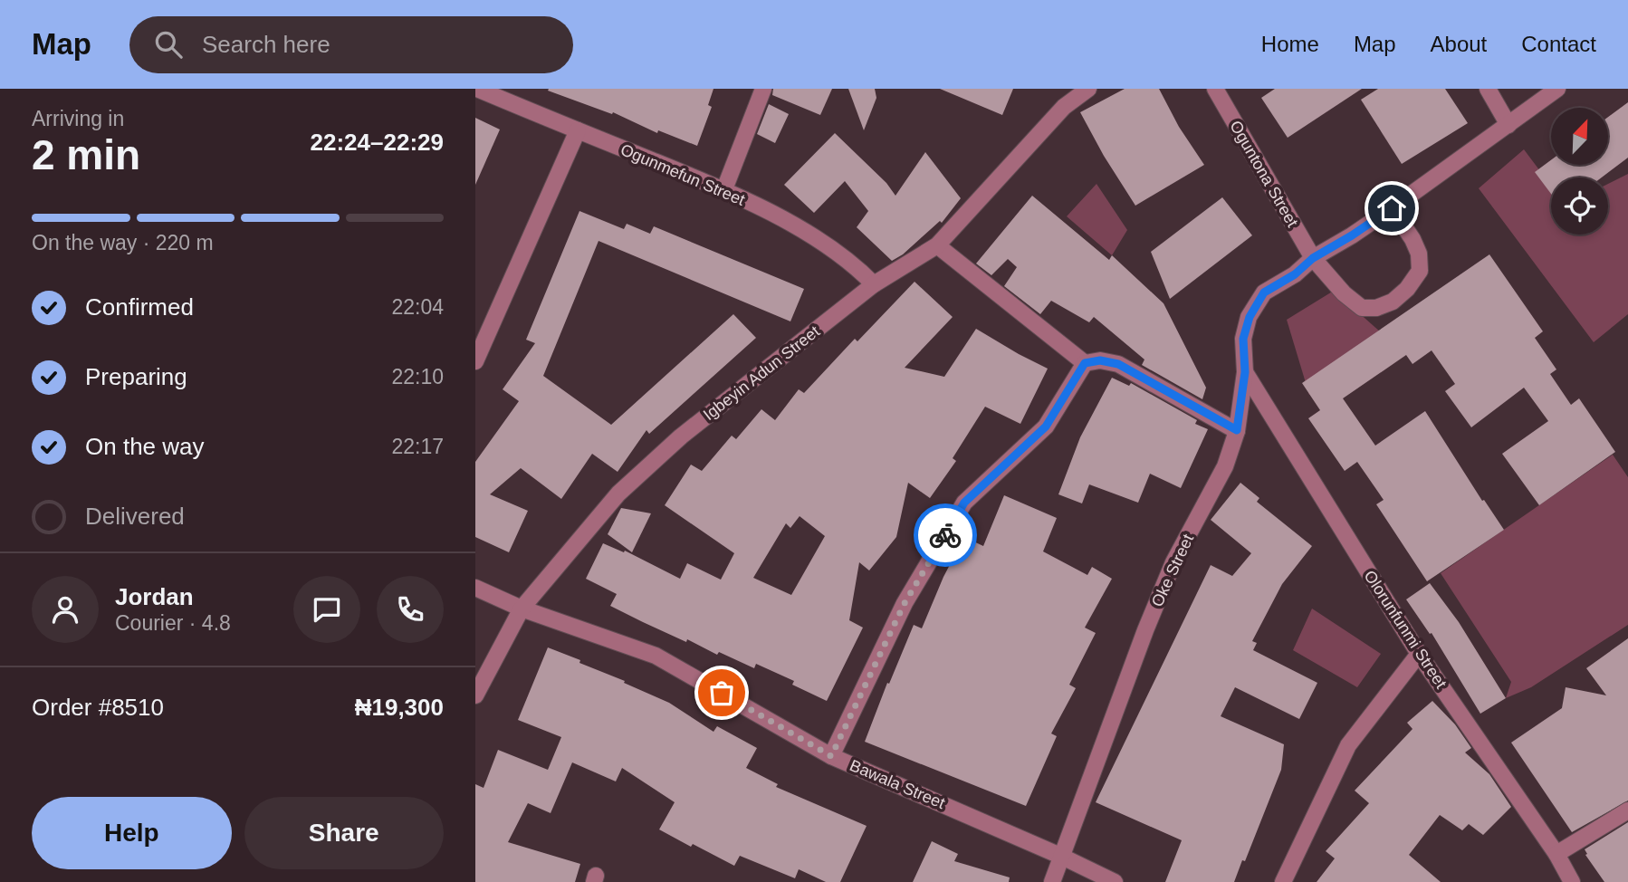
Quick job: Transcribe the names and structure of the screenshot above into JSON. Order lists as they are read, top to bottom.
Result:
{
  "streets": {
    "street": [
      "Oguntona Street",
      "Ogunmefun Street",
      "Igbeyin Adun Street",
      "Oke Street",
      "Olorunfunmi Street",
      "Bawala Street"
    ]
  },
  "crossings": [
    ["Oguntona Street", "Oke Street"],
    ["Ogunmefun Street", "Igbeyin Adun Street"],
    ["Igbeyin Adun Street", "Bawala Street"],
    ["Oke Street", "Olorunfunmi Street"],
    ["Oke Street", "Bawala Street"]
  ],
  "north": "top right",
  "page": {
    "header": "Map",
    "search": "Search here",
    "nav": [
      "Home",
      "Map",
      "About",
      "Contact"
    ],
    "heading": ["2 min", "Arriving in", "22:24–22:29"],
    "panel": [
      "Jordan",
      "Courier · 4.8",
      "Order #8510",
      "₦19,300"
    ],
    "bar": "On the way · 220 m",
    "list": [
      ["Confirmed", "22:04"],
      ["Preparing", "22:10"],
      ["On the way", "22:17"],
      "Delivered"
    ],
    "buttons": ["Help", "Share"]
  }
}
